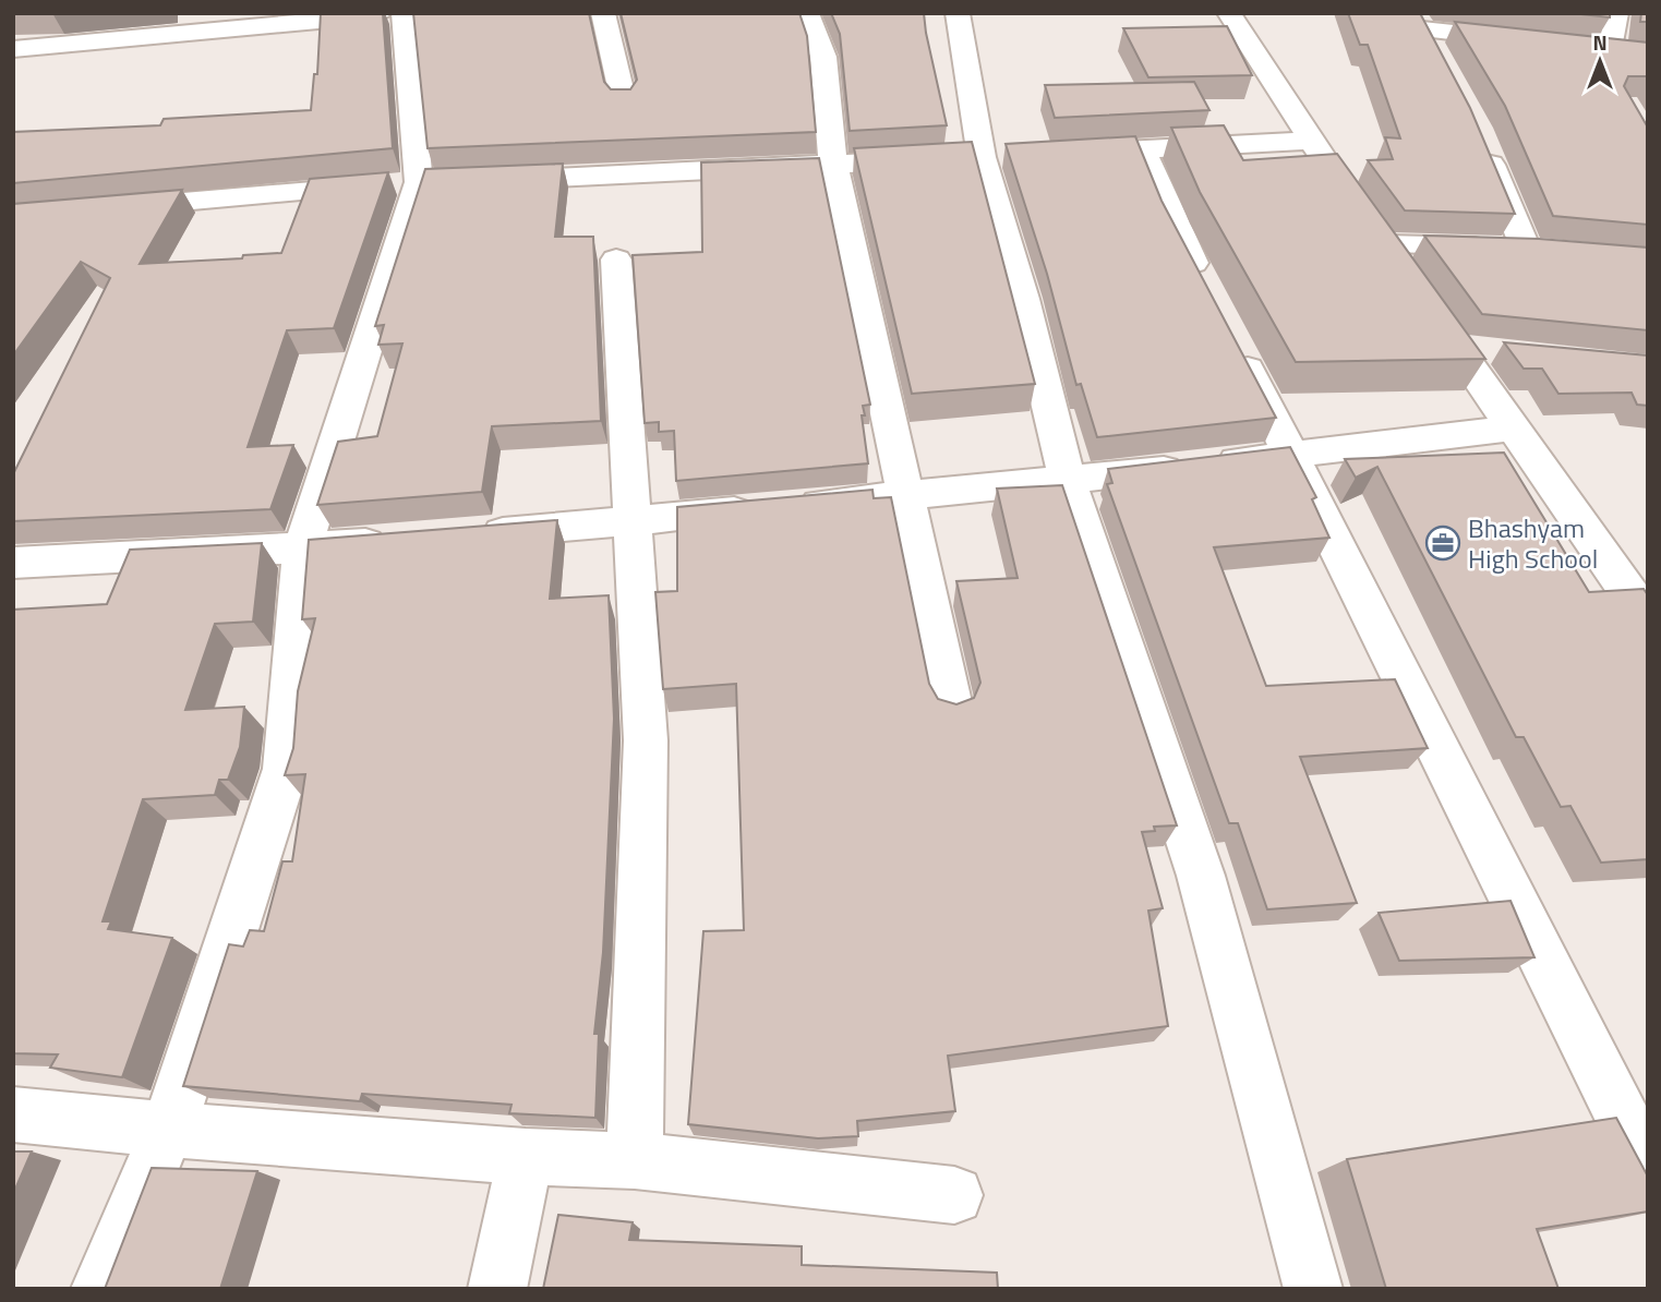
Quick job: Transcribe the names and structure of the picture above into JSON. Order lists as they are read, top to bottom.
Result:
{
  "places": {
    "office": ["Bhashyam High School"]
  },
  "north": "top"
}
